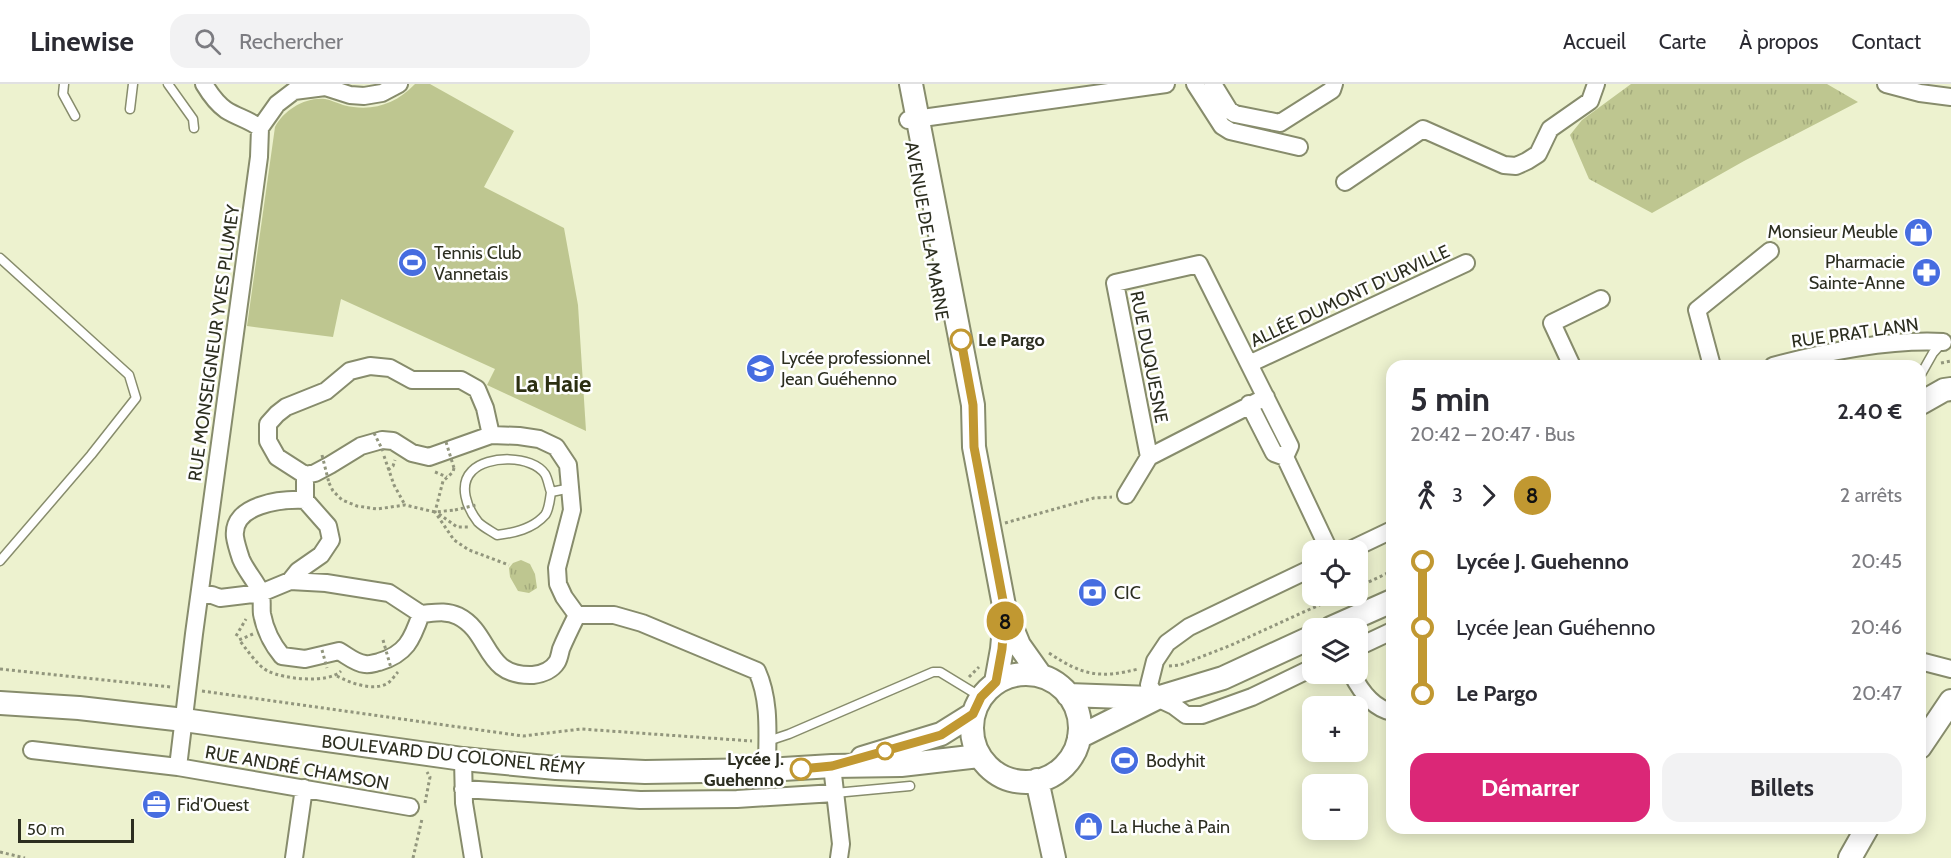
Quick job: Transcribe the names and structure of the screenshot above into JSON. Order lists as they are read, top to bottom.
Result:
{
  "streets": {
    "main road": ["AVENUE DE LA MARNE", "BOULEVARD DU COLONEL RÉMY"],
    "street": [
      "ALLÉE DUMONT D'URVILLE",
      "RUE PRAT LANN",
      "RUE MONSEIGNEUR YVES PLUMEY",
      "RUE DUQUESNE",
      "RUE ANDRÉ CHAMSON"
    ]
  },
  "crossings": [
    ["AVENUE DE LA MARNE", "BOULEVARD DU COLONEL RÉMY"],
    ["ALLÉE DUMONT D'URVILLE", "RUE DUQUESNE"],
    ["RUE MONSEIGNEUR YVES PLUMEY", "BOULEVARD DU COLONEL RÉMY"]
  ],
  "districts": ["La Haie"],
  "places": {
    "shop": ["Monsieur Meuble", "La Huche à Pain"],
    "sports": ["Tennis Club Vannetais", "Bodyhit"],
    "pharmacy": ["Pharmacie Sainte-Anne"],
    "other": ["Le Pargo", "Lycée J. Guehenno"],
    "school or university": ["Lycée professionnel Jean Guéhenno"],
    "bank": ["CIC"],
    "office": ["Fid'Ouest"]
  },
  "lines": ["bus line 8"],
  "scale_bar": "50 m",
  "page": {
    "header": "Linewise",
    "search": "Rechercher",
    "nav": [
      "Accueil",
      "Carte",
      "À propos",
      "Contact"
    ],
    "on_map": "8",
    "heading": ["5 min", "20:42 – 20:47 · Bus", "2.40 €"],
    "legs": ["3", "8", "2 arrêts"],
    "list": [
      {
        "name": "Lycée J. Guehenno",
        "value": "20:45"
      },
      {
        "name": "Lycée Jean Guéhenno",
        "value": "20:46"
      },
      {
        "name": "Le Pargo",
        "value": "20:47"
      }
    ],
    "map_buttons": ["+", "−"],
    "buttons": ["Démarrer", "Billets"],
    "scale": "50 m"
  }
}
